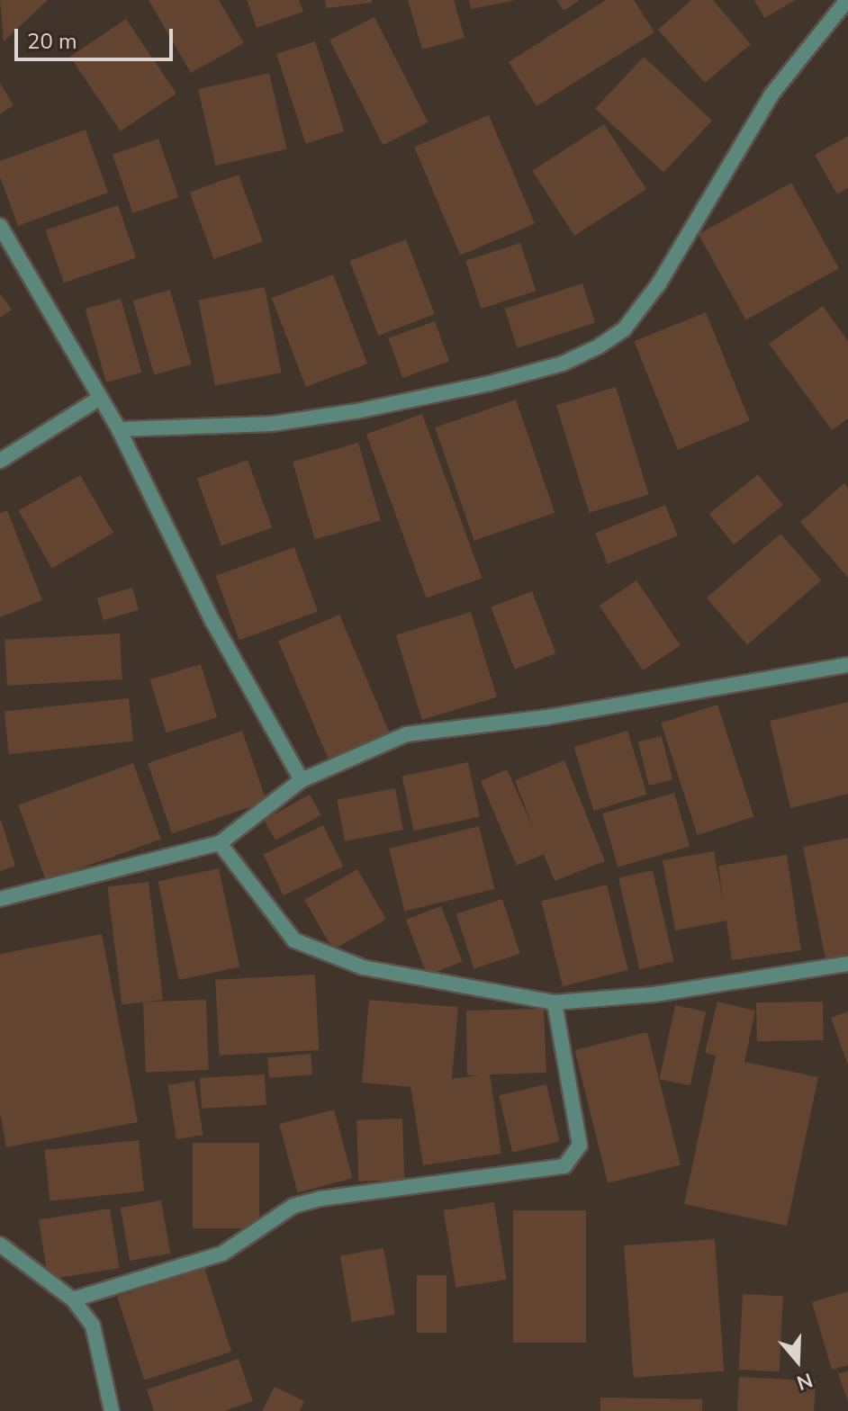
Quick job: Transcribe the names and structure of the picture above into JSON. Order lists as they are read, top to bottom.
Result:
{
  "scale_bar": "20 m",
  "north": "bottom"
}
